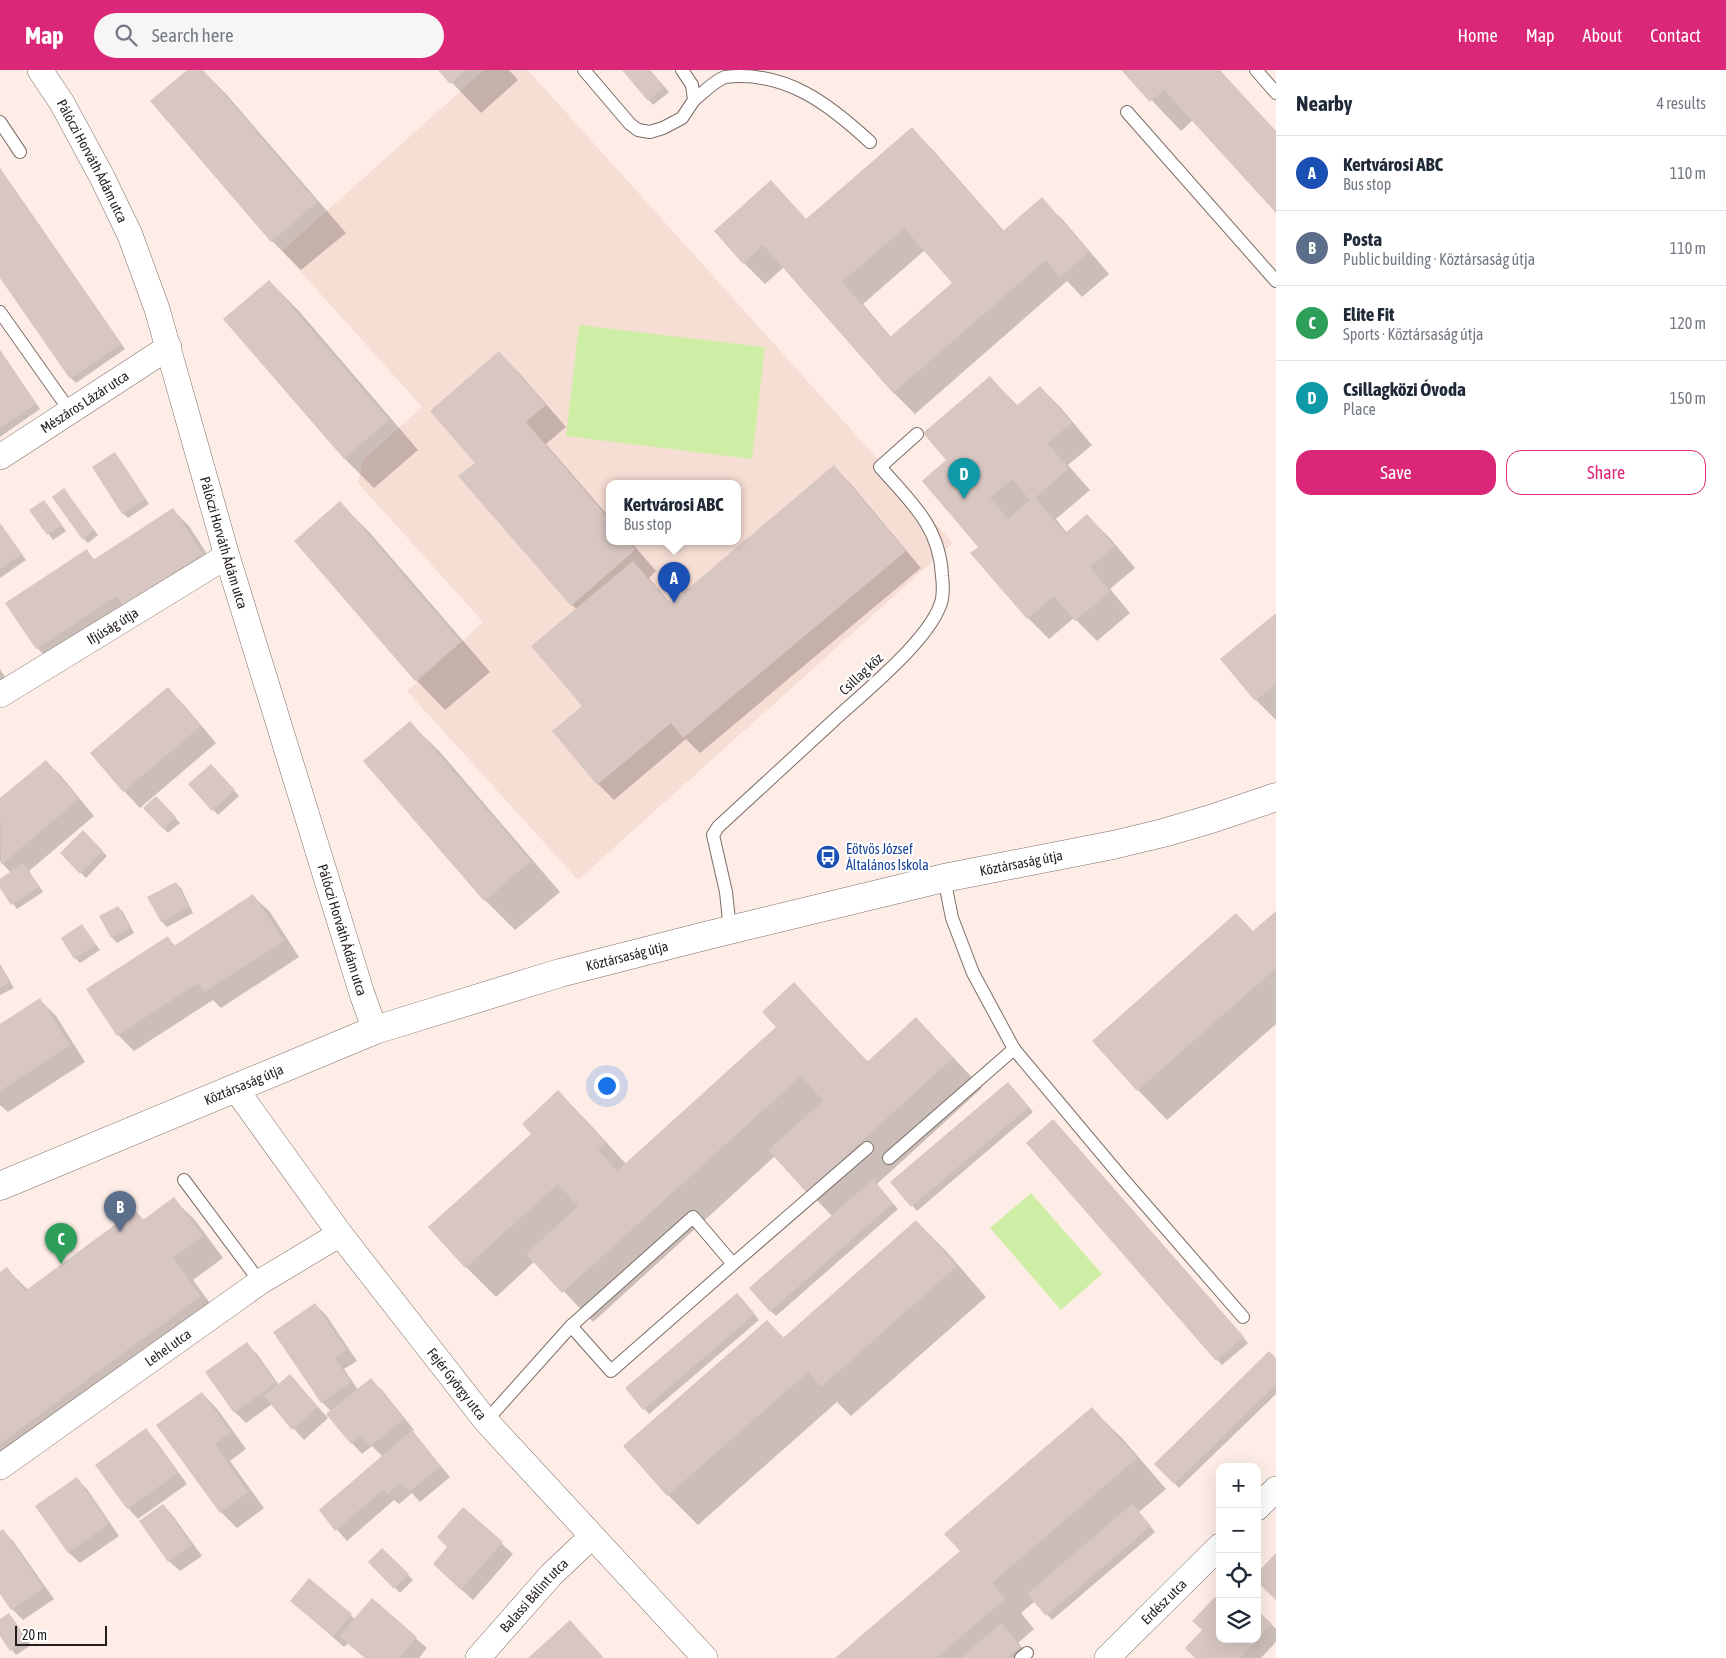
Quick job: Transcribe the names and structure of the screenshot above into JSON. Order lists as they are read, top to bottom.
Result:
{
  "streets": {
    "street": [
      "Pálóczi Horváth Ádám utca",
      "Mészáros Lázár utca",
      "Ifjúság útja",
      "Köztársaság útja",
      "Lehel utca",
      "Fejér György utca",
      "Balassi Bálint utca",
      "Erdész utca"
    ],
    "lane": ["Csillag köz"]
  },
  "crossings": [
    ["Pálóczi Horváth Ádám utca", "Mészáros Lázár utca"],
    ["Pálóczi Horváth Ádám utca", "Ifjúság útja"],
    ["Pálóczi Horváth Ádám utca", "Köztársaság útja"],
    ["Csillag köz", "Köztársaság útja"],
    ["Köztársaság útja", "Fejér György utca"],
    ["Lehel utca", "Fejér György utca"],
    ["Fejér György utca", "Balassi Bálint utca"]
  ],
  "places": {
    "bus stop": ["Eötvös József Általános Iskola"]
  },
  "scale_bar": "20 m",
  "page": {
    "header": "Map",
    "search": "Search here",
    "nav": [
      "Home",
      "Map",
      "About",
      "Contact"
    ],
    "heading": ["Nearby", "4 results"],
    "list": [
      {
        "mark": "A",
        "name": "Kertvárosi ABC",
        "note": "Bus stop",
        "value": "110 m"
      },
      {
        "mark": "B",
        "name": "Posta",
        "note": "Public building · Köztársaság útja",
        "value": "110 m"
      },
      {
        "mark": "C",
        "name": "Elite Fit",
        "note": "Sports · Köztársaság útja",
        "value": "120 m"
      },
      {
        "mark": "D",
        "name": "Csillagközi Óvoda",
        "note": "Place",
        "value": "150 m"
      }
    ],
    "buttons": ["Save", "Share"],
    "pins": [
      "D",
      "A",
      "B",
      "C"
    ],
    "popup": ["Kertvárosi ABC", "Bus stop"],
    "map_buttons": ["+", "−"],
    "scale": "20 m"
  }
}
